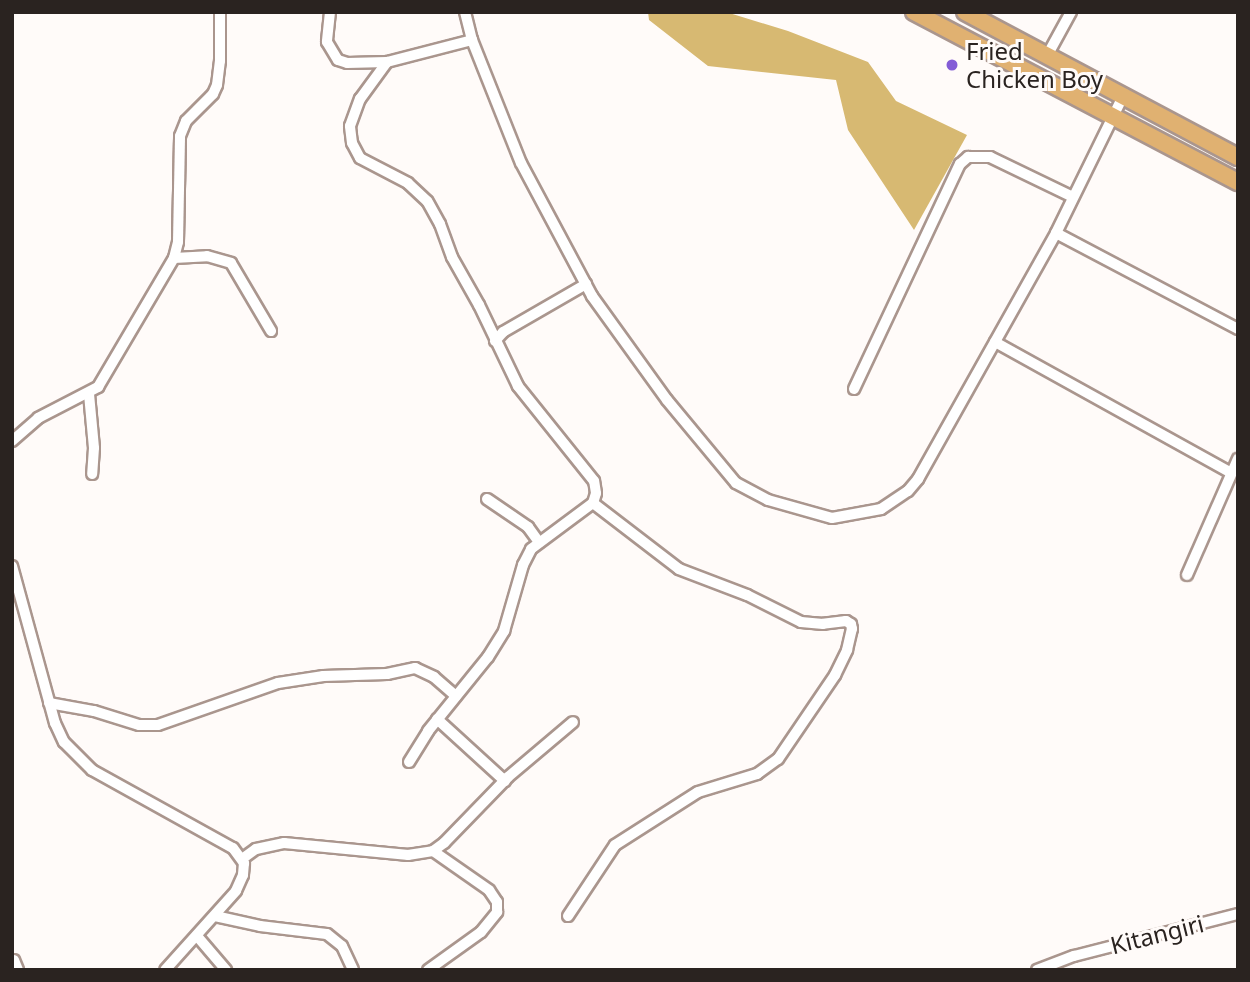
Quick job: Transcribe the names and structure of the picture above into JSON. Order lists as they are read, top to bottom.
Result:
{
  "streets": {
    "street": ["Kitangiri"]
  },
  "places": ["Fried Chicken Boy"]
}
